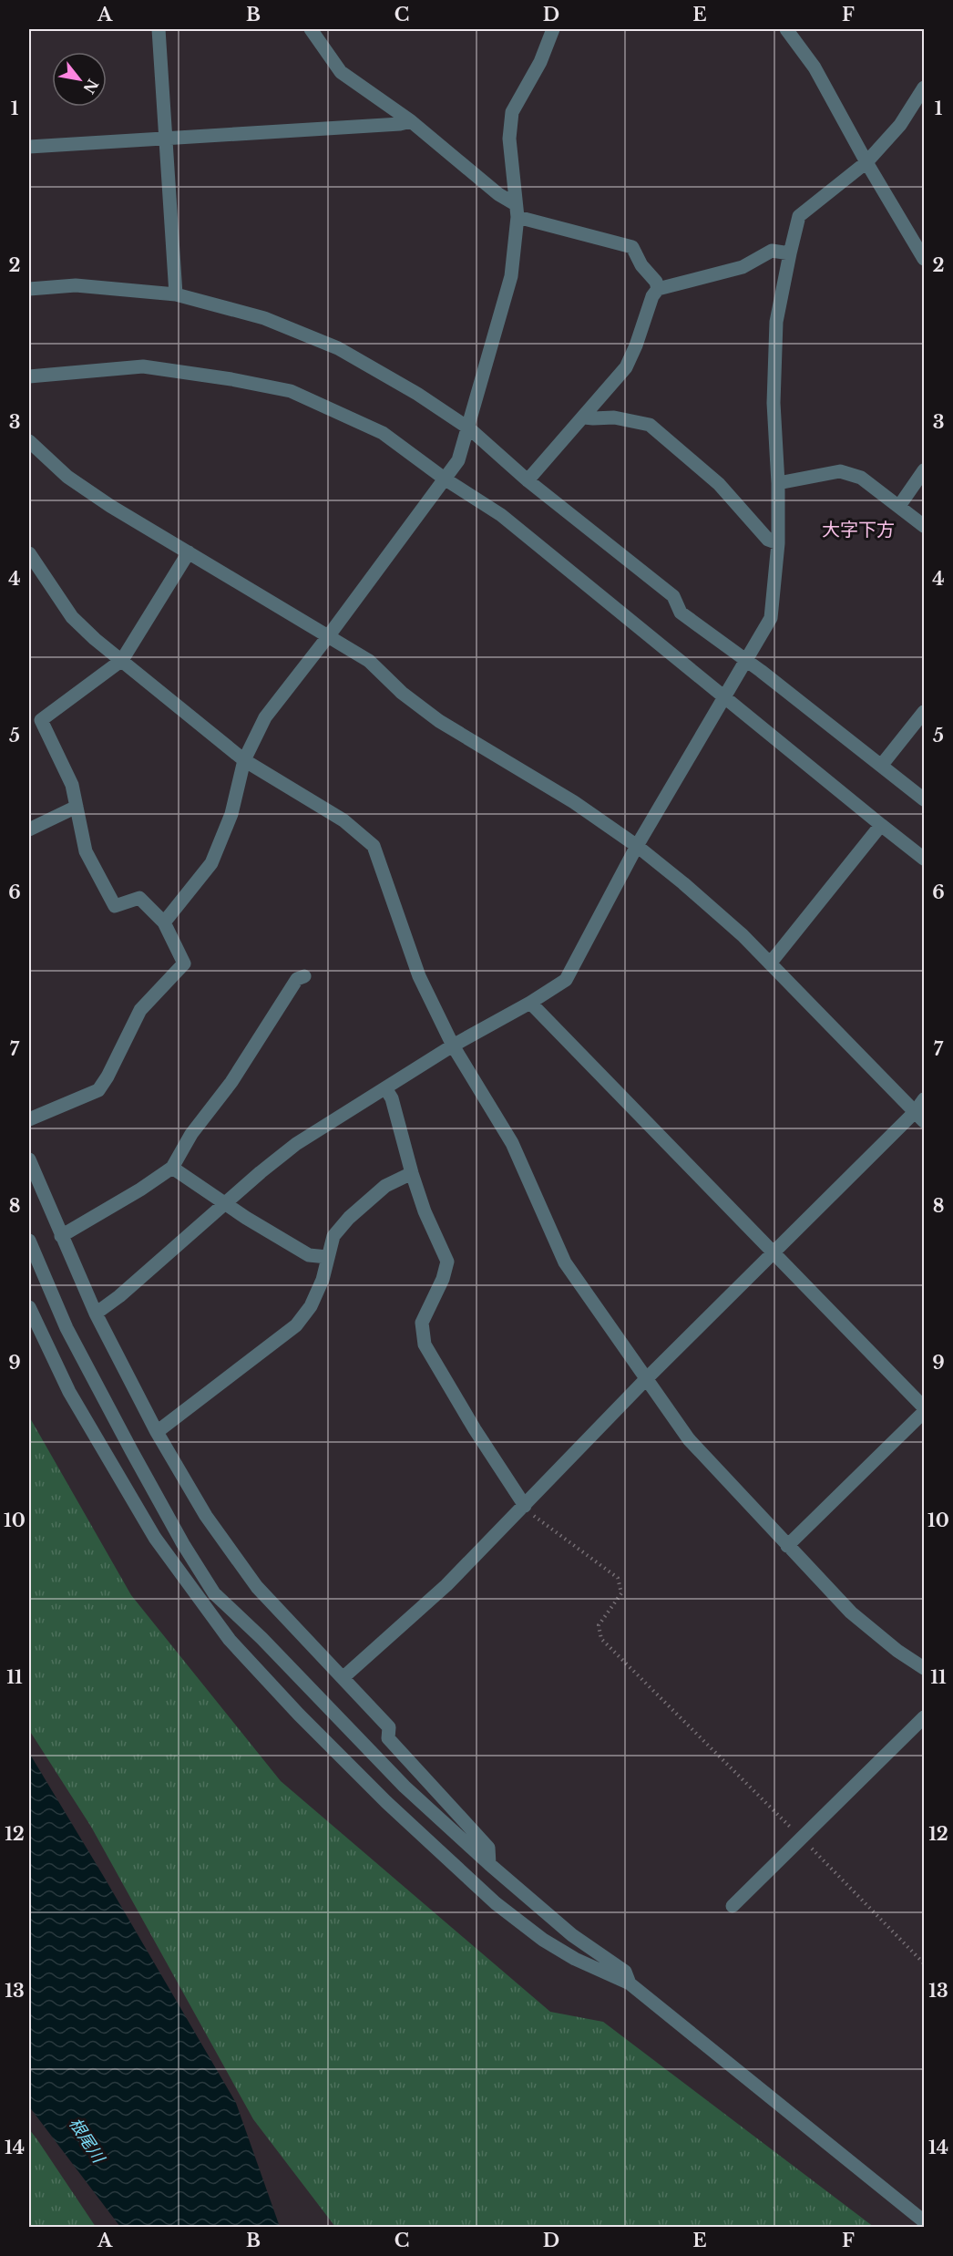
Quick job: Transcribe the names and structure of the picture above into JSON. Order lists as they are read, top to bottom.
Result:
{
  "districts": ["大字下方"],
  "water": ["根尾川"],
  "north": "bottom right",
  "grid": {
    "columns": [
      "A",
      "B",
      "C",
      "D",
      "E",
      "F"
    ],
    "rows": [
      "1",
      "2",
      "3",
      "4",
      "5",
      "6",
      "7",
      "8",
      "9",
      "10",
      "11",
      "12",
      "13",
      "14"
    ]
  }
}
